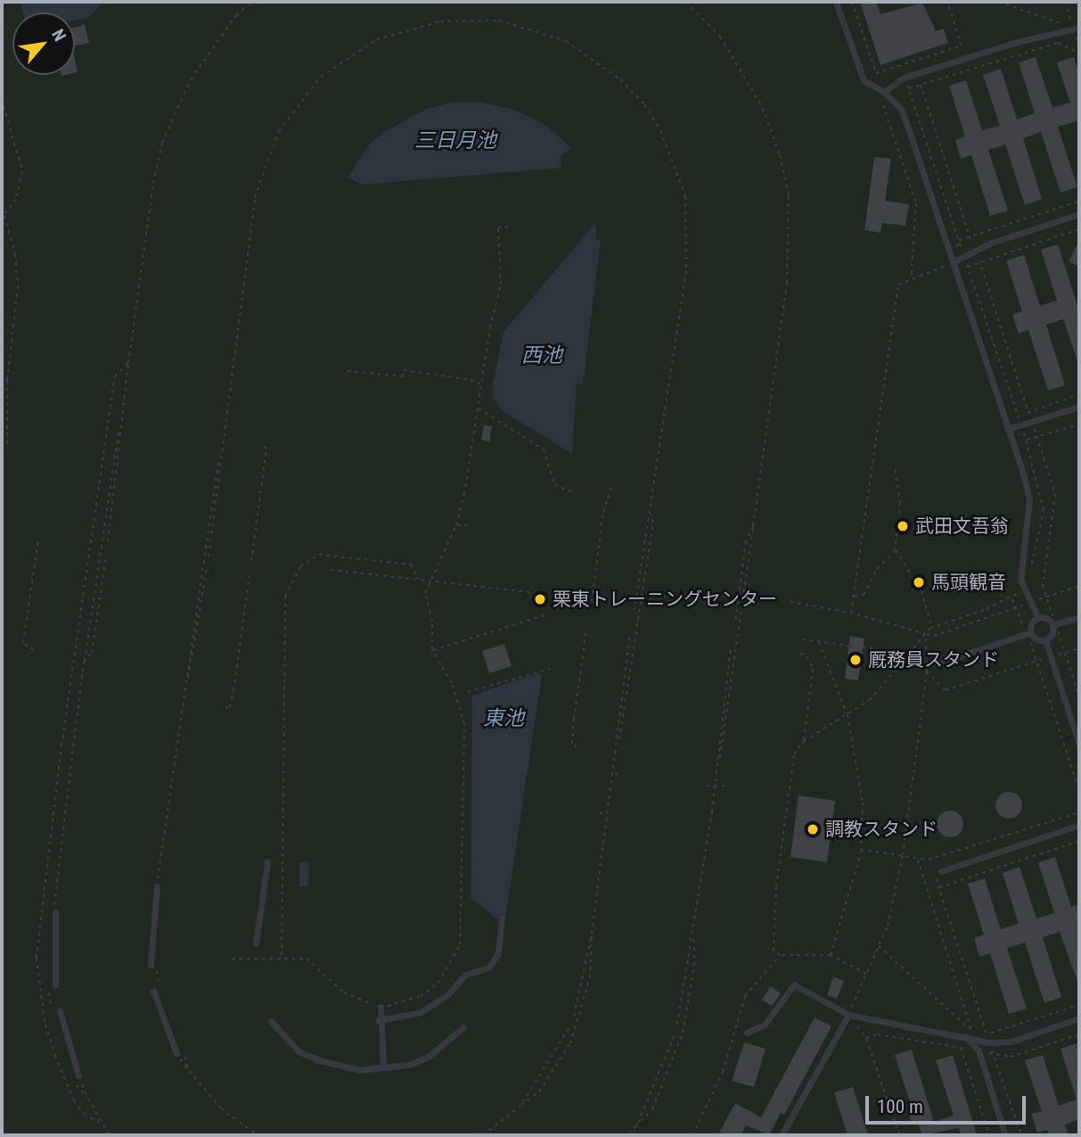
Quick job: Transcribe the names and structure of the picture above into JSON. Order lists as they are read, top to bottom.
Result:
{
  "water": ["三日月池", "西池", "東池"],
  "places": [
    "武田文吾翁",
    "馬頭観音",
    "栗東トレーニングセンター",
    "厩務員スタンド",
    "調教スタンド"
  ],
  "scale_bar": "100 m",
  "north": "top right"
}
